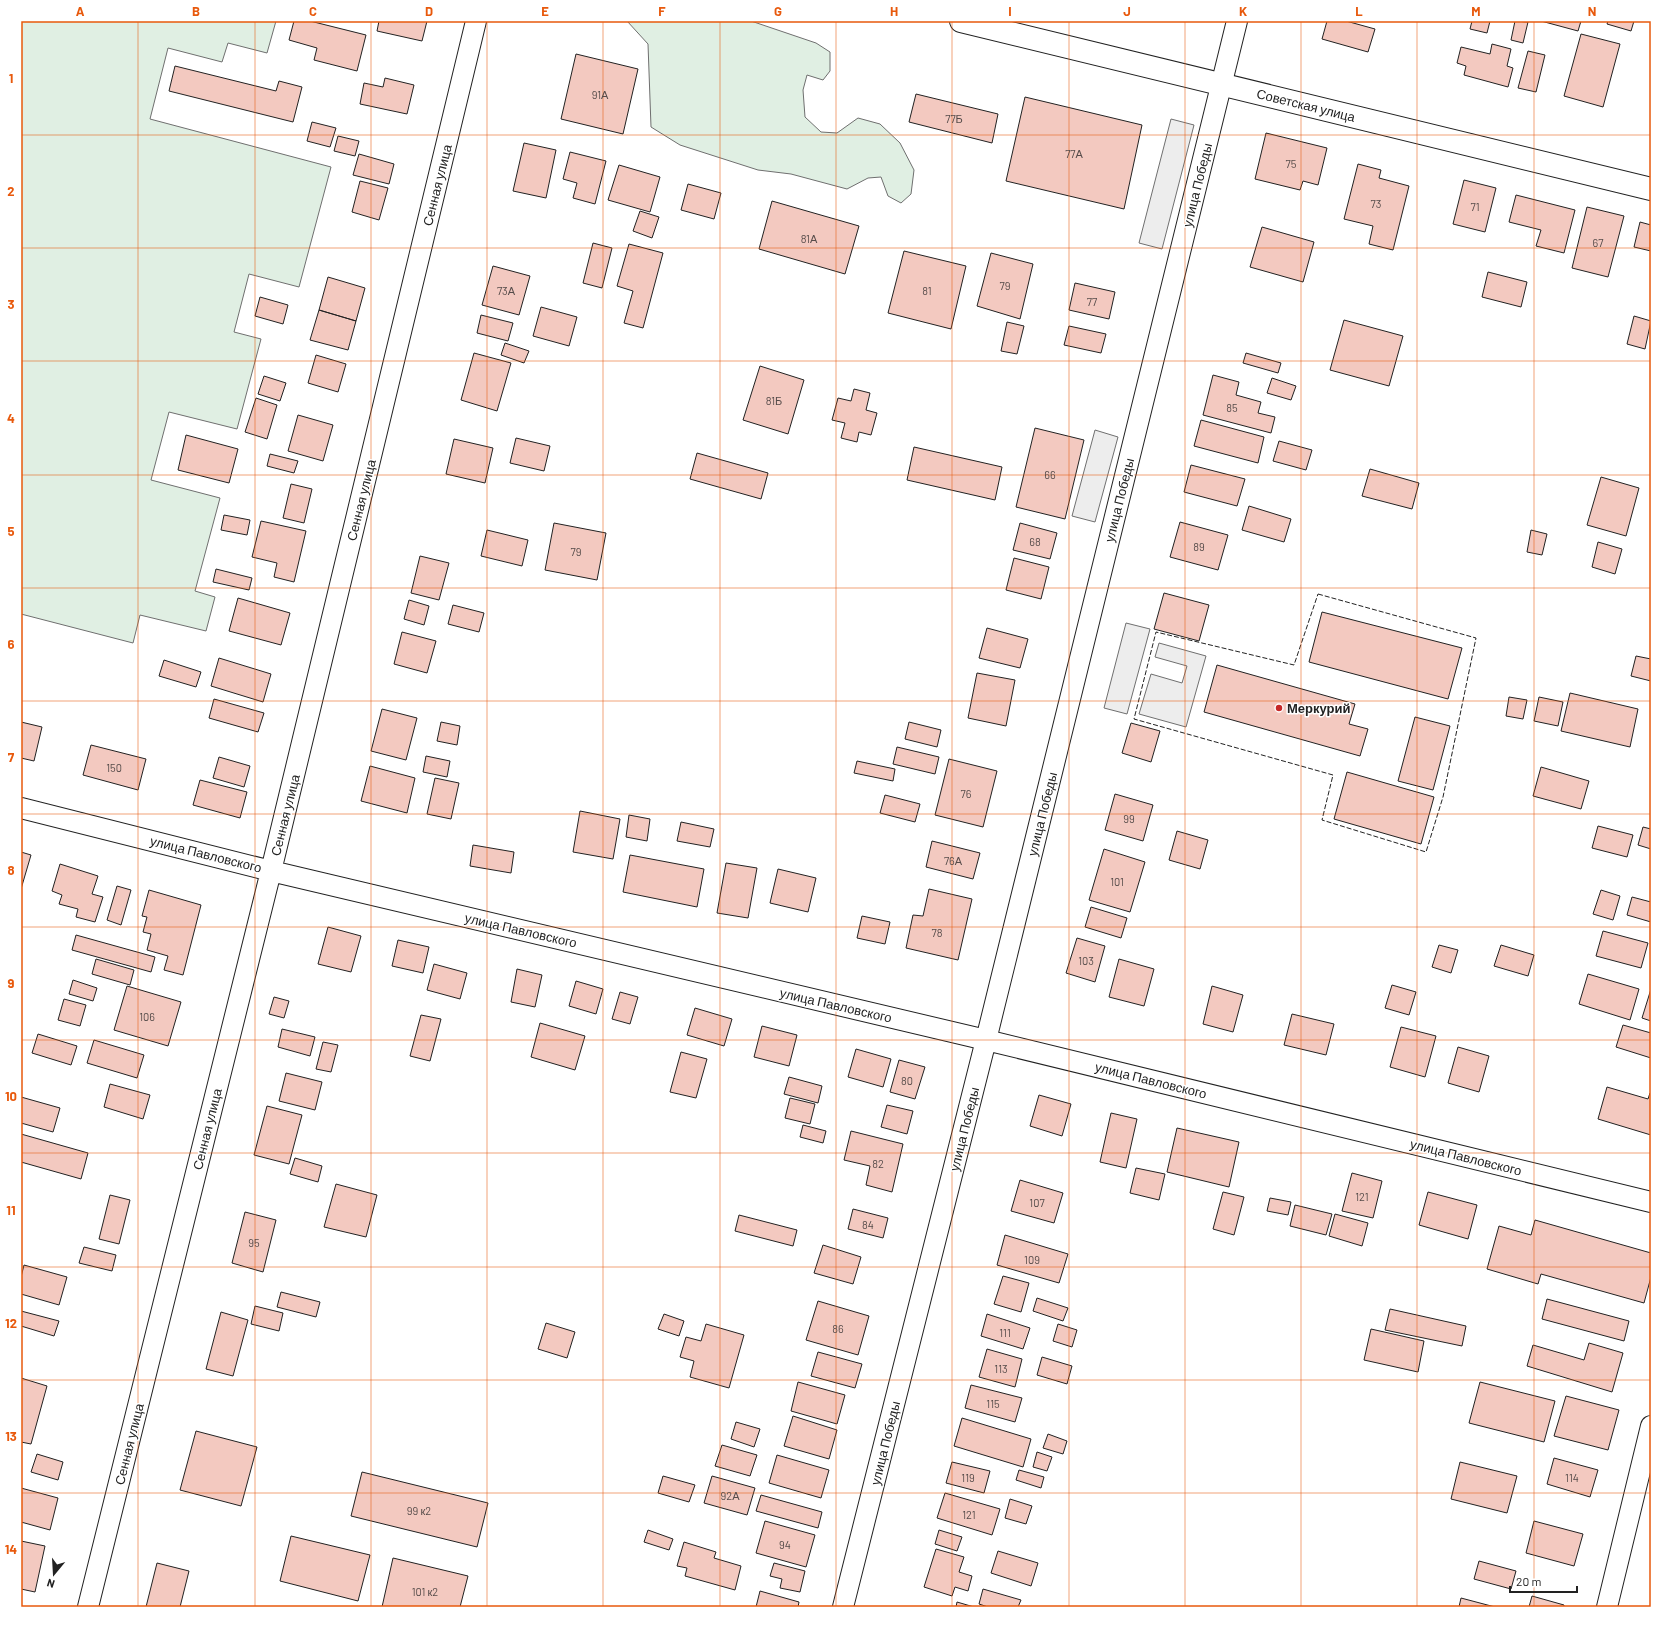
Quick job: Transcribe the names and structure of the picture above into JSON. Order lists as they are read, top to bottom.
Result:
{
  "streets": {
    "street": [
      "Советская улица",
      "Сенная улица",
      "улица Победы",
      "улица Павловского"
    ]
  },
  "crossings": [
    ["Советская улица", "улица Победы"],
    ["Сенная улица", "улица Павловского"],
    ["улица Победы", "улица Павловского"]
  ],
  "places": ["Меркурий"],
  "house_numbers": [
    "91А",
    "77Б",
    "77А",
    "75",
    "73",
    "71",
    "81А",
    "67",
    "79",
    "73А",
    "81",
    "77",
    "81Б",
    "85",
    "66",
    "68",
    "89",
    "79",
    "150",
    "76",
    "99",
    "76А",
    "101",
    "78",
    "103",
    "106",
    "80",
    "82",
    "121",
    "107",
    "84",
    "95",
    "109",
    "86",
    "111",
    "113",
    "115",
    "119",
    "114",
    "92А",
    "99 к2",
    "121",
    "94",
    "101 к2"
  ],
  "scale_bar": "20 m",
  "north": "bottom",
  "grid": {
    "columns": [
      "A",
      "B",
      "C",
      "D",
      "E",
      "F",
      "G",
      "H",
      "I",
      "J",
      "K",
      "L",
      "M",
      "N"
    ],
    "rows": [
      "1",
      "2",
      "3",
      "4",
      "5",
      "6",
      "7",
      "8",
      "9",
      "10",
      "11",
      "12",
      "13",
      "14"
    ]
  }
}
